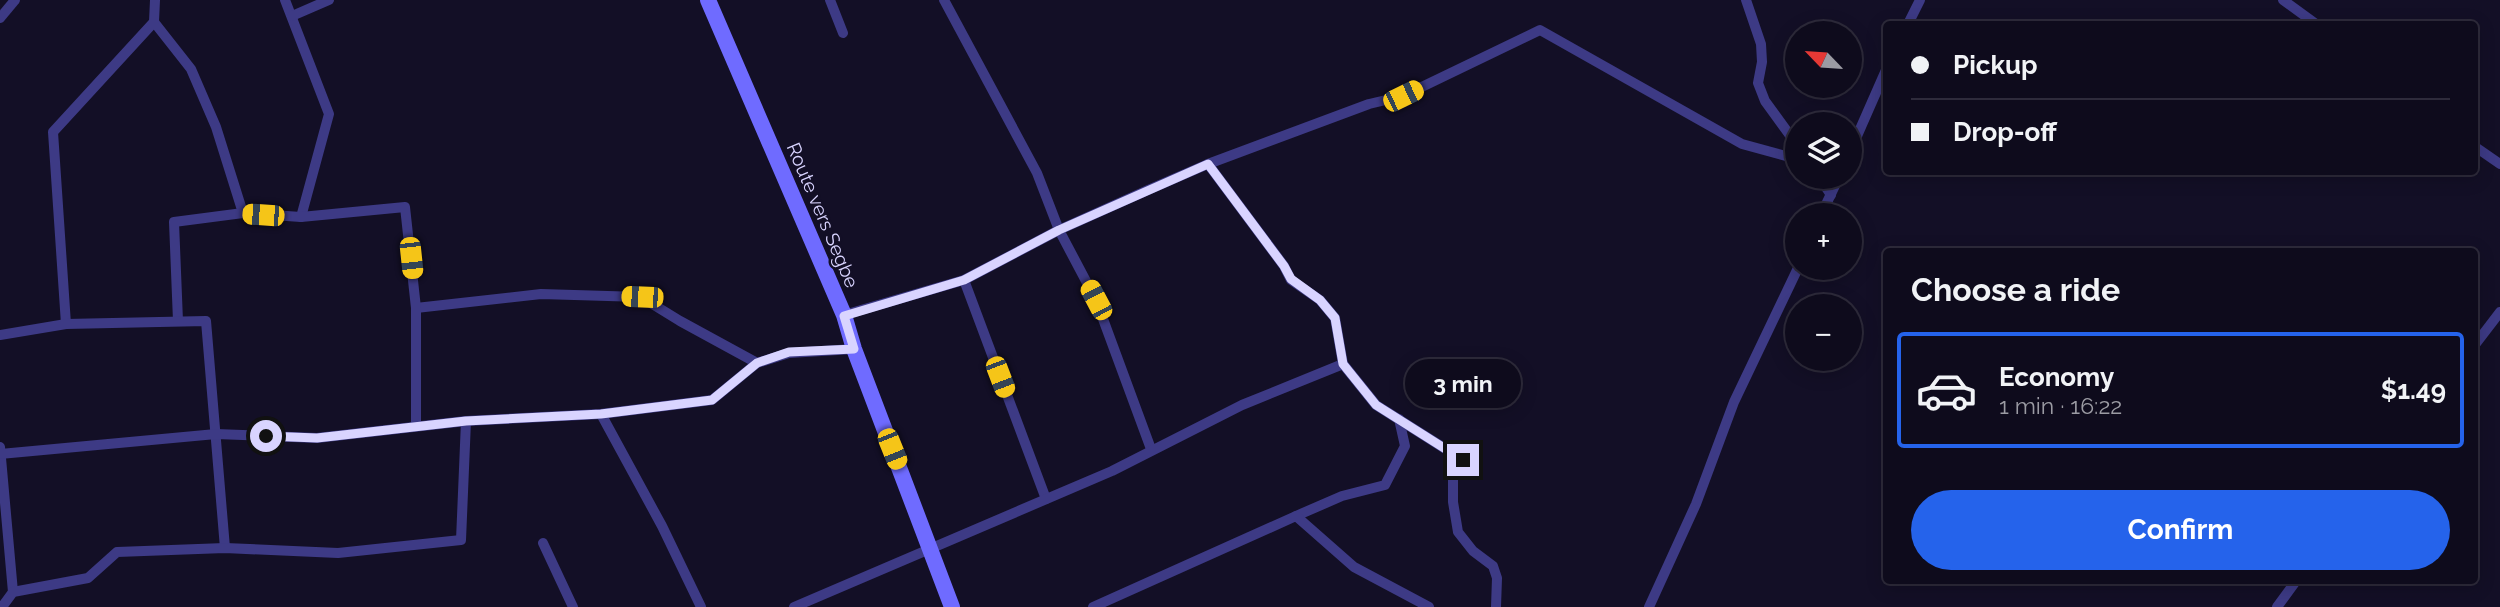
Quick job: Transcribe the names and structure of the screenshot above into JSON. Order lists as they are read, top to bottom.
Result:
{
  "streets": {
    "main road": ["Route vers Segbe"]
  },
  "north": "top left",
  "page": {
    "map_buttons": ["+", "−"],
    "banner": ["Pickup", "Drop-off"],
    "heading": "Choose a ride",
    "list": [
      {
        "name": "Economy",
        "note": "1 min · 16:22",
        "value": "$1.49"
      }
    ],
    "bubble": "3 min",
    "buttons": "Confirm"
  }
}
